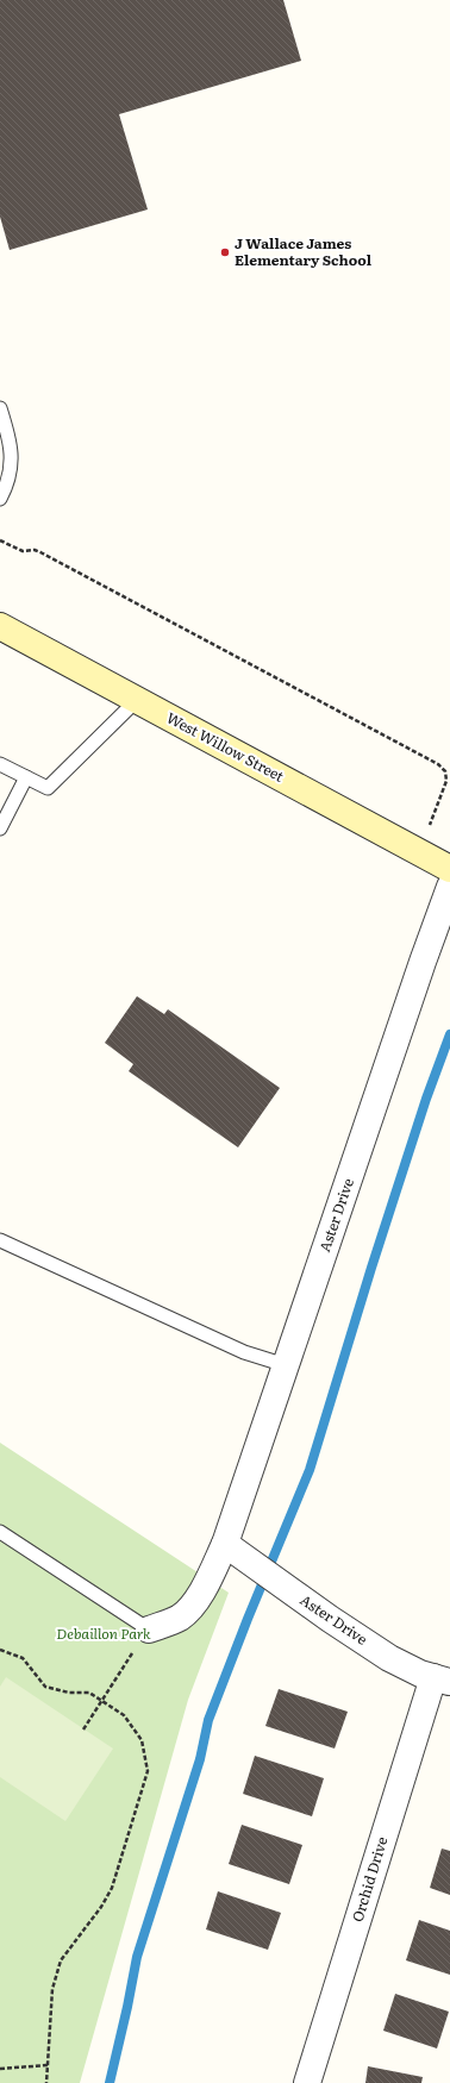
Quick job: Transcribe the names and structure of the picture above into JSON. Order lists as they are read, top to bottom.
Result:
{
  "streets": {
    "main road": ["West Willow Street"],
    "street": ["Aster Drive", "Orchid Drive"]
  },
  "crossings": [
    ["Aster Drive", "Orchid Drive"]
  ],
  "parks": ["Debaillon Park"],
  "places": ["J Wallace James Elementary School"]
}
